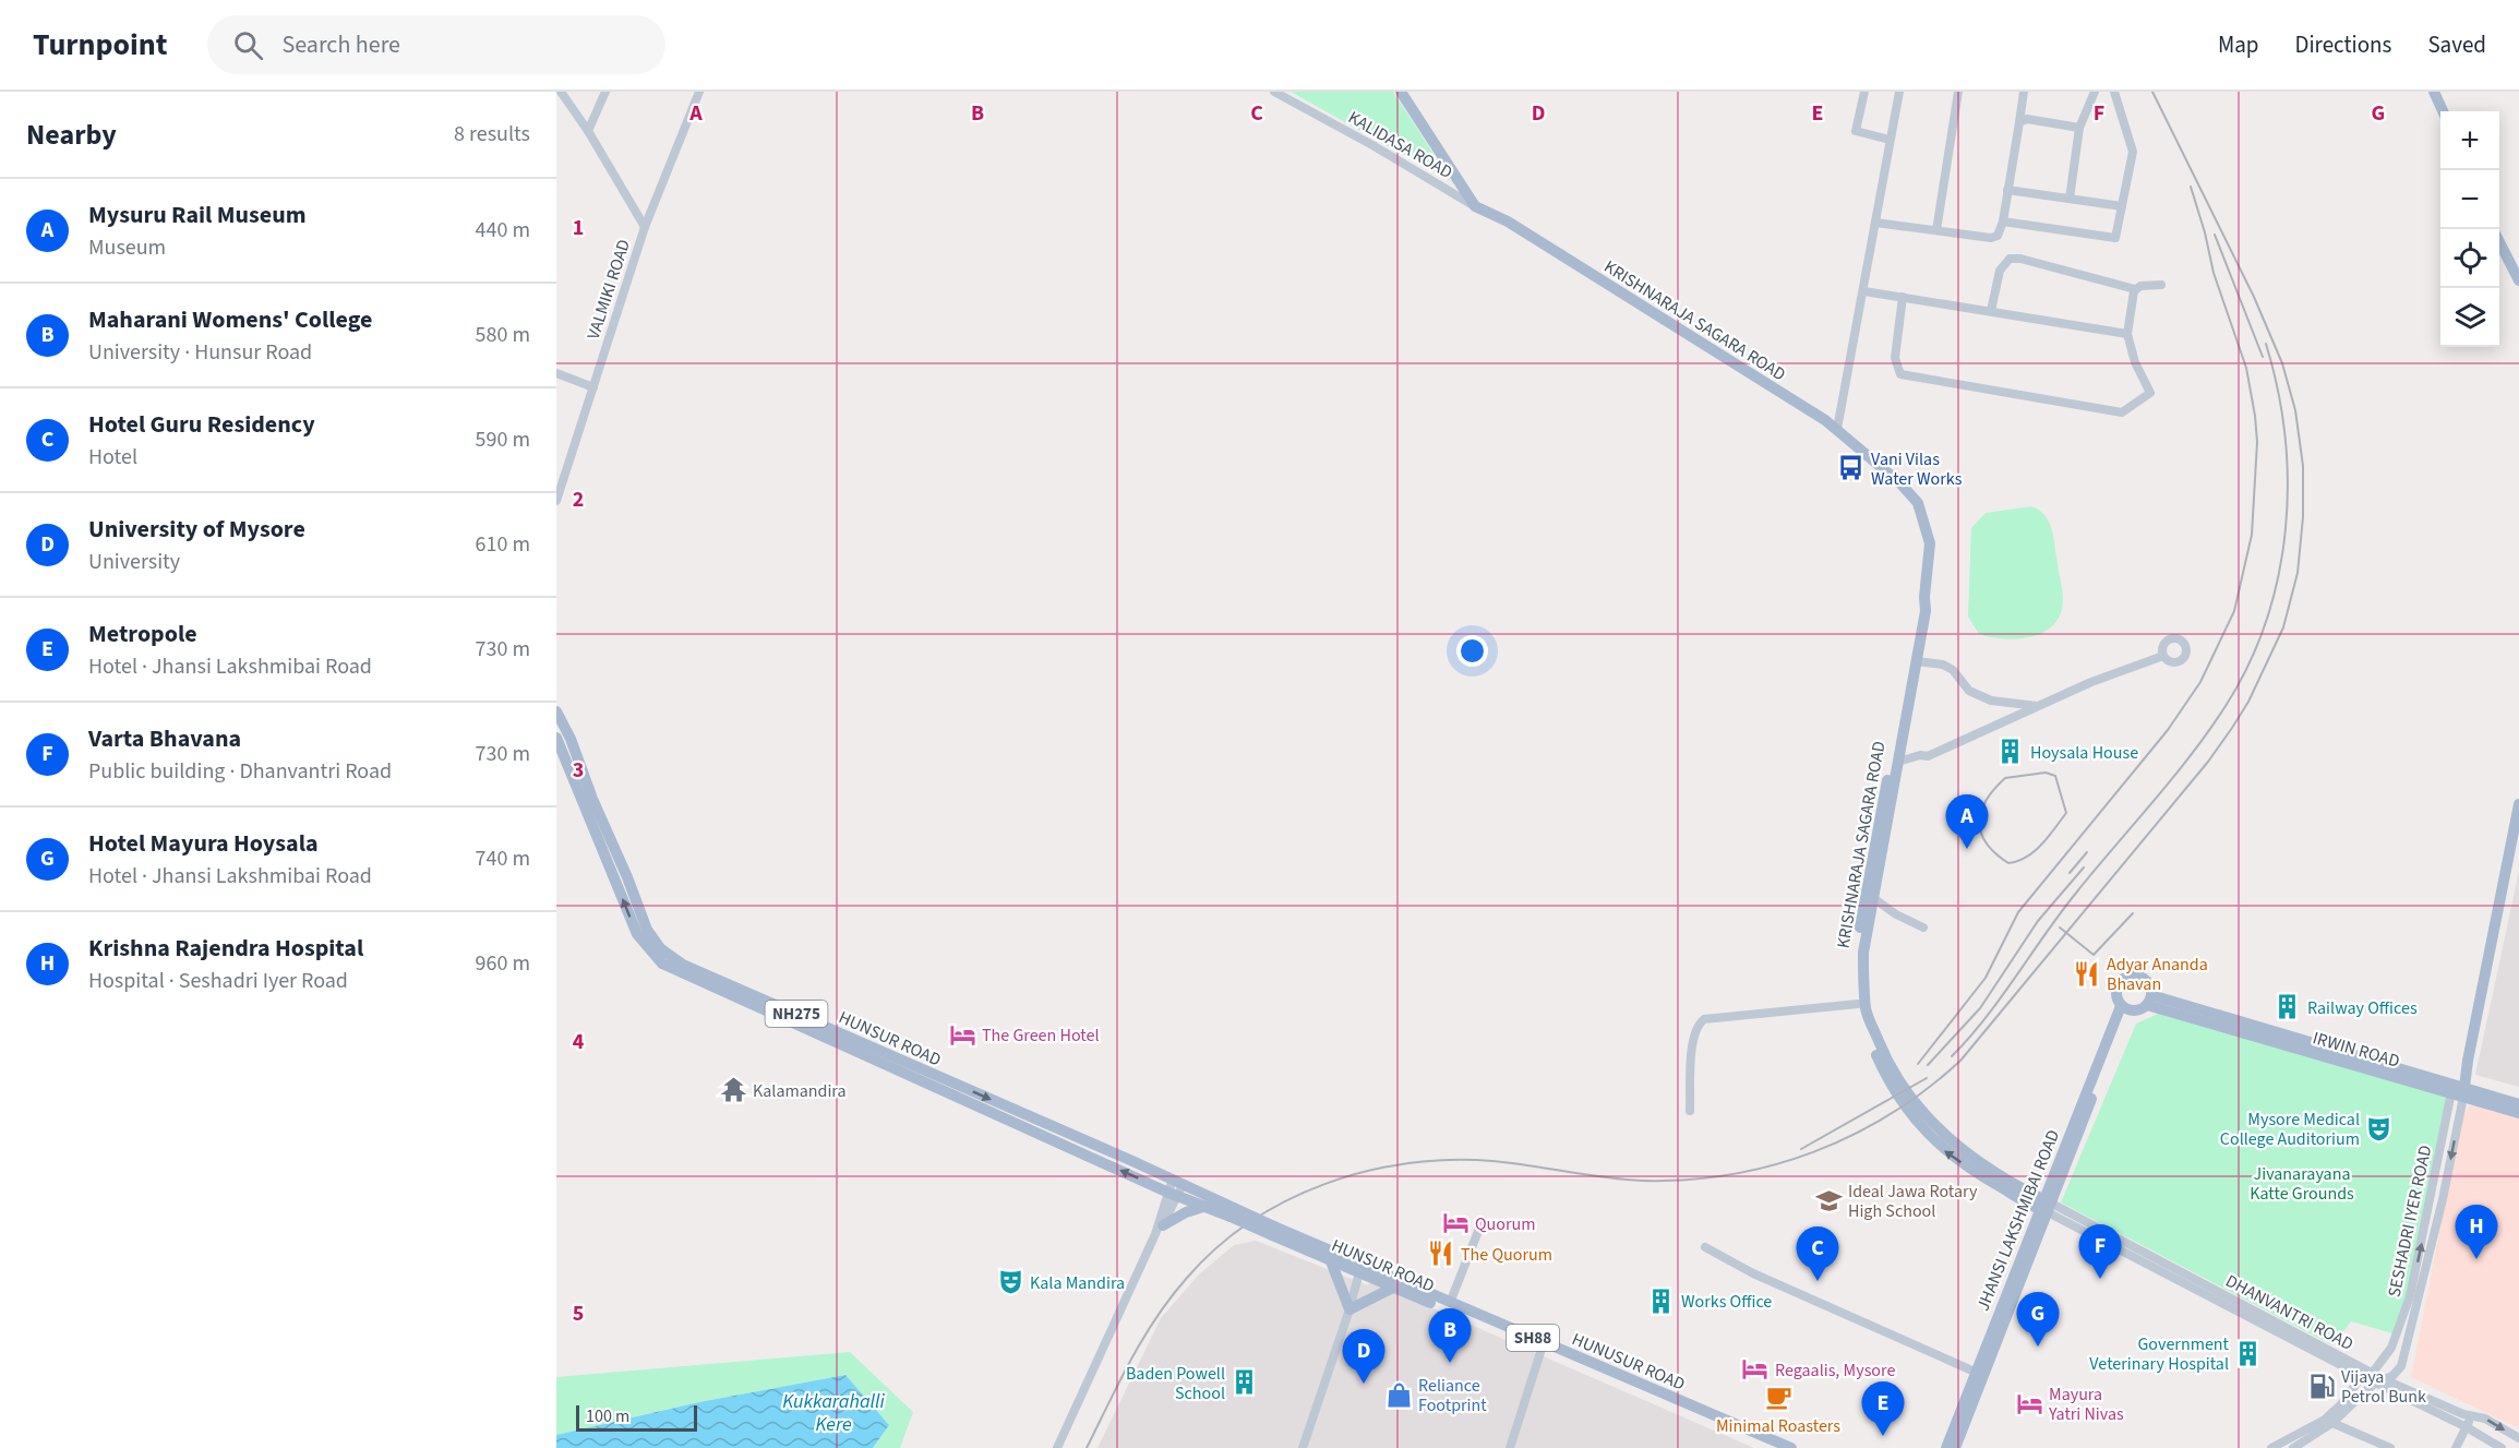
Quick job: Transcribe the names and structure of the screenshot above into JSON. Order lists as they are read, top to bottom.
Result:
{
  "streets": {
    "main road": [
      "KRISHNARAJA SAGARA ROAD",
      "NH275",
      "HUNSUR ROAD",
      "IRWIN ROAD",
      "JHANSI LAKSHMIBAI ROAD",
      "SESHADRI IYER ROAD",
      "SH88",
      "HUNUSUR ROAD"
    ],
    "street": ["KALIDASA ROAD", "VALMIKI ROAD", "DHANVANTRI ROAD"]
  },
  "crossings": [
    ["KALIDASA ROAD", "KRISHNARAJA SAGARA ROAD"],
    ["KRISHNARAJA SAGARA ROAD", "JHANSI LAKSHMIBAI ROAD"],
    ["KRISHNARAJA SAGARA ROAD", "DHANVANTRI ROAD"],
    ["HUNSUR ROAD", "HUNUSUR ROAD"],
    ["IRWIN ROAD", "JHANSI LAKSHMIBAI ROAD"],
    ["IRWIN ROAD", "SESHADRI IYER ROAD"],
    ["JHANSI LAKSHMIBAI ROAD", "DHANVANTRI ROAD"],
    ["SESHADRI IYER ROAD", "DHANVANTRI ROAD"]
  ],
  "one_way": ["SESHADRI IYER ROAD"],
  "water": ["Kukkarahalli Kere"],
  "parks": ["Jivanarayana Katte Grounds"],
  "places": {
    "bus stop": ["Vani Vilas Water Works"],
    "building": [
      "Hoysala House",
      "Railway Offices",
      "Works Office",
      "Government Veterinary Hospital",
      "Baden Powell School"
    ],
    "restaurant": ["Adyar Ananda Bhavan", "The Quorum"],
    "hotel": [
      "The Green Hotel",
      "Quorum",
      "Regaalis, Mysore",
      "Mayura Yatri Nivas"
    ],
    "temple": ["Kalamandira"],
    "theatre": ["Mysore Medical College Auditorium", "Kala Mandira"],
    "school or university": ["Ideal Jawa Rotary High School"],
    "fuel station": ["Vijaya Petrol Bunk"],
    "shop": ["Reliance Footprint"],
    "cafe": ["Minimal Roasters"]
  },
  "scale_bar": "100 m",
  "page": {
    "header": "Turnpoint",
    "search": "Search here",
    "nav": ["Map", "Directions", "Saved"],
    "heading": ["Nearby", "8 results"],
    "map_buttons": ["+", "−"],
    "list": [
      {
        "mark": "A",
        "name": "Mysuru Rail Museum",
        "note": "Museum",
        "value": "440 m"
      },
      {
        "mark": "B",
        "name": "Maharani Womens' College",
        "note": "University · Hunsur Road",
        "value": "580 m"
      },
      {
        "mark": "C",
        "name": "Hotel Guru Residency",
        "note": "Hotel",
        "value": "590 m"
      },
      {
        "mark": "D",
        "name": "University of Mysore",
        "note": "University",
        "value": "610 m"
      },
      {
        "mark": "E",
        "name": "Metropole",
        "note": "Hotel · Jhansi Lakshmibai Road",
        "value": "730 m"
      },
      {
        "mark": "F",
        "name": "Varta Bhavana",
        "note": "Public building · Dhanvantri Road",
        "value": "730 m"
      },
      {
        "mark": "G",
        "name": "Hotel Mayura Hoysala",
        "note": "Hotel · Jhansi Lakshmibai Road",
        "value": "740 m"
      },
      {
        "mark": "H",
        "name": "Krishna Rajendra Hospital",
        "note": "Hospital · Seshadri Iyer Road",
        "value": "960 m"
      }
    ],
    "pins": [
      "A",
      "H",
      "F",
      "C",
      "G",
      "B",
      "D",
      "E"
    ],
    "scale": "100 m"
  },
  "grid": {
    "columns": [
      "A",
      "B",
      "C",
      "D",
      "E",
      "F",
      "G"
    ],
    "rows": [
      "1",
      "2",
      "3",
      "4",
      "5"
    ]
  }
}
